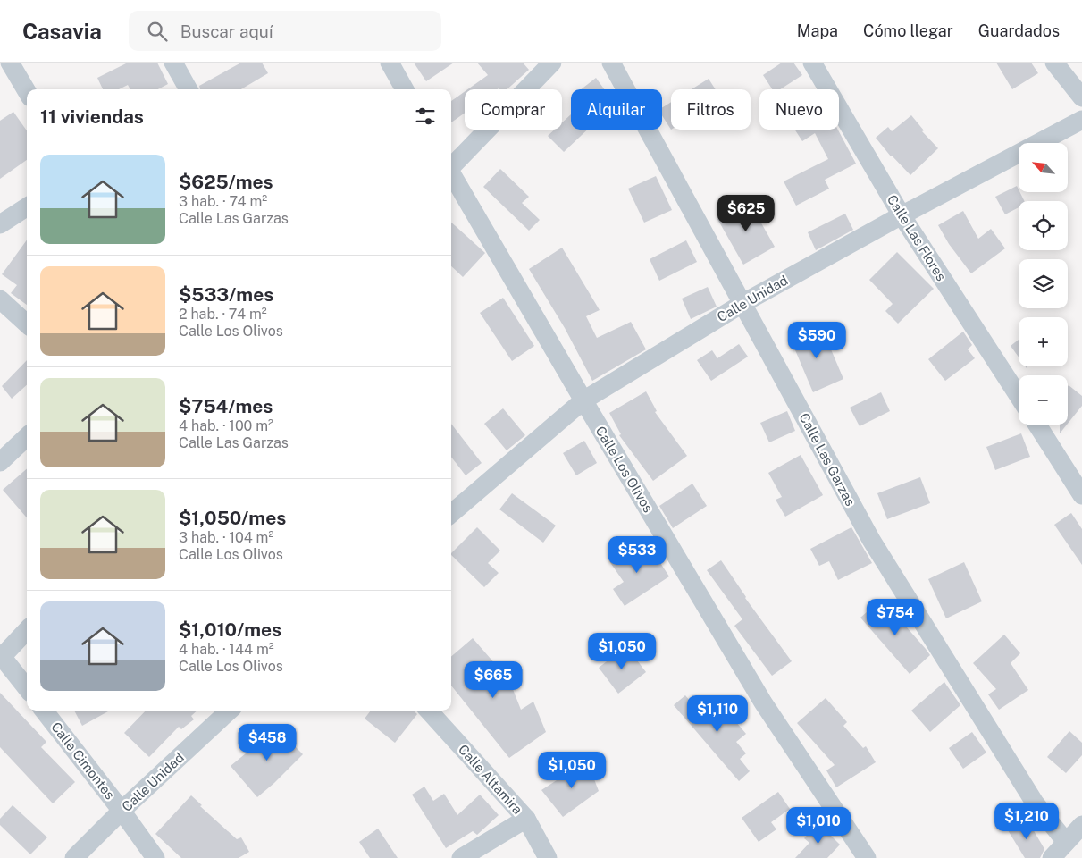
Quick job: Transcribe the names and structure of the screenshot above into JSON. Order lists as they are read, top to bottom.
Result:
{
  "streets": {
    "street": [
      "Calle Las Flores",
      "Calle Unidad",
      "Calle Las Garzas",
      "Calle Los Olivos",
      "Calle Cimontes",
      "Calle Altamira"
    ]
  },
  "crossings": [
    ["Calle Las Flores", "Calle Unidad"],
    ["Calle Unidad", "Calle Las Garzas"],
    ["Calle Unidad", "Calle Los Olivos"],
    ["Calle Unidad", "Calle Cimontes"]
  ],
  "north": "top left",
  "page": {
    "header": "Casavia",
    "search": "Buscar aquí",
    "nav": ["Mapa", "Cómo llegar", "Guardados"],
    "chip": [
      "Comprar",
      "Alquilar",
      "Filtros",
      "Nuevo"
    ],
    "heading": "11 viviendas",
    "map_buttons": ["+", "−"],
    "list": [
      {
        "name": "$625/mes",
        "note": "3 hab. · 74 m² · Calle Las Garzas"
      },
      {
        "name": "$533/mes",
        "note": "2 hab. · 74 m² · Calle Los Olivos"
      },
      {
        "name": "$754/mes",
        "note": "4 hab. · 100 m² · Calle Las Garzas"
      },
      {
        "name": "$1,050/mes",
        "note": "3 hab. · 104 m² · Calle Los Olivos"
      },
      {
        "name": "$1,010/mes",
        "note": "4 hab. · 144 m² · Calle Los Olivos"
      }
    ],
    "price": [
      "$625",
      "$590",
      "$533",
      "$754",
      "$1,050",
      "$665",
      "$1,110",
      "$458",
      "$1,050",
      "$1,210",
      "$1,010"
    ]
  }
}
